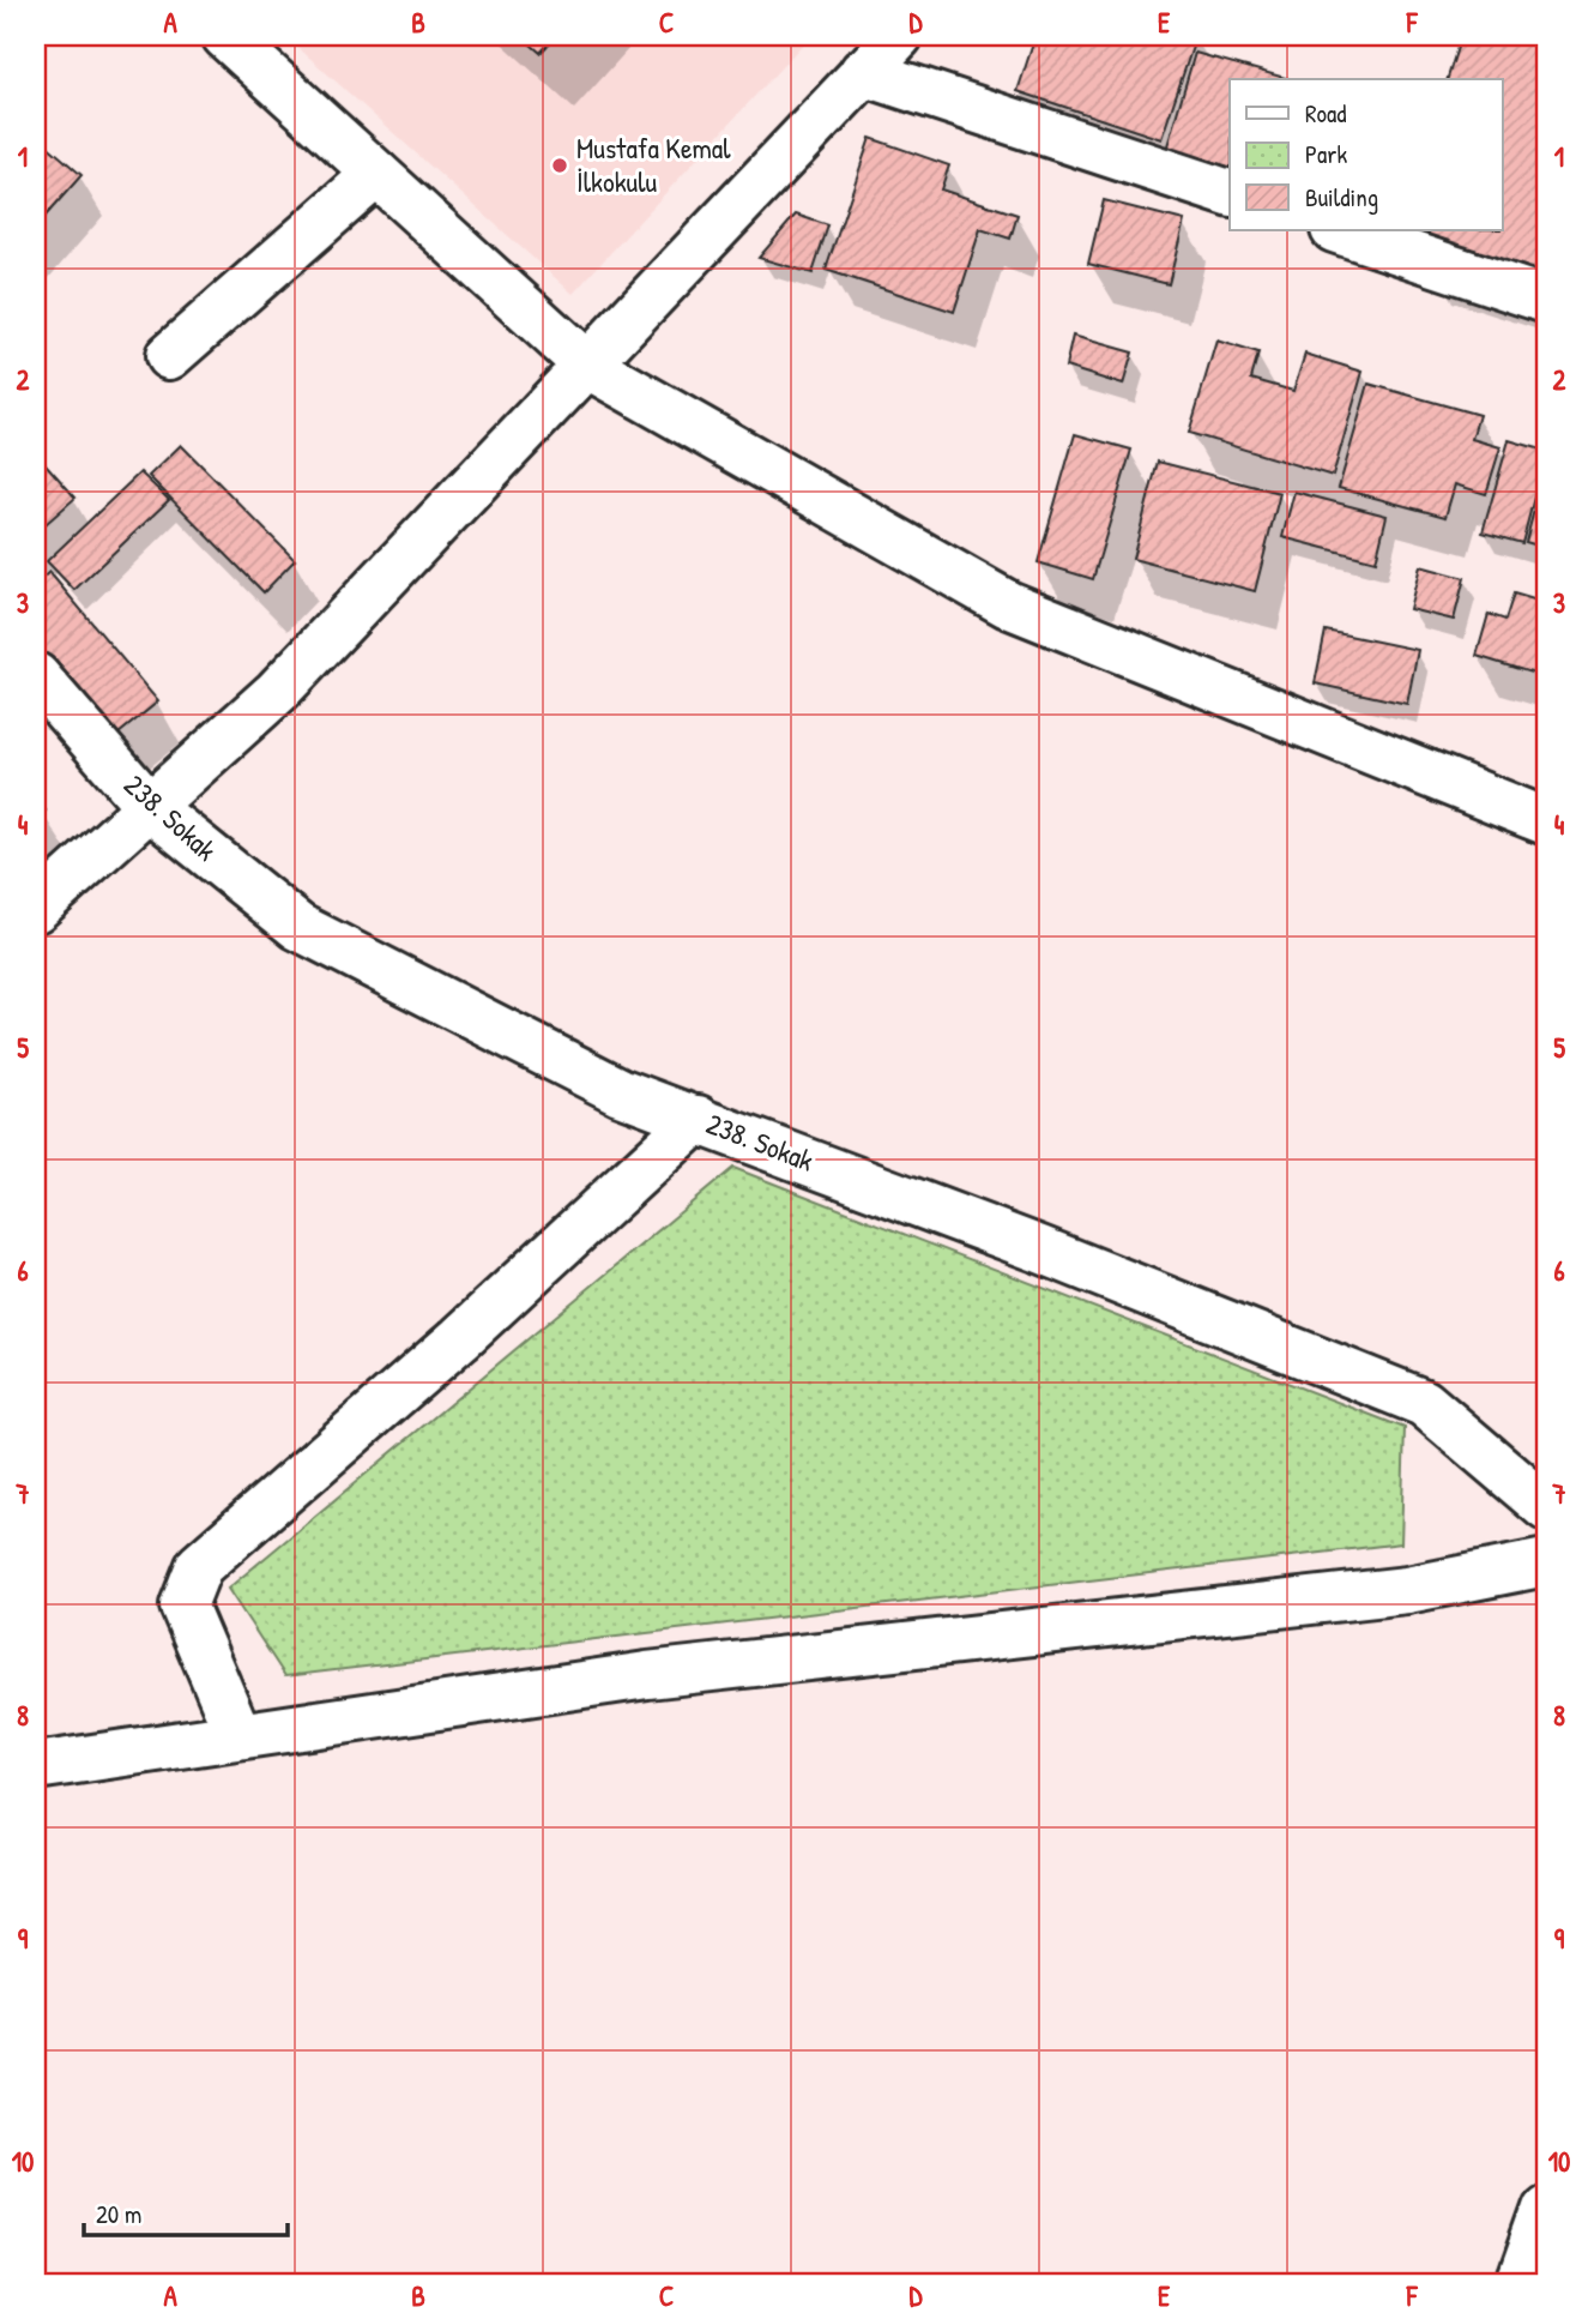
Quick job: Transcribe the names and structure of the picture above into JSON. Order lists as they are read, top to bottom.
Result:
{
  "streets": {
    "street": ["238. Sokak"]
  },
  "places": ["Mustafa Kemal İlkokulu"],
  "legend": ["Road", "Park", "Building"],
  "scale_bar": "20 m",
  "grid": {
    "columns": [
      "A",
      "B",
      "C",
      "D",
      "E",
      "F"
    ],
    "rows": [
      "1",
      "2",
      "3",
      "4",
      "5",
      "6",
      "7",
      "8",
      "9",
      "10"
    ]
  }
}
